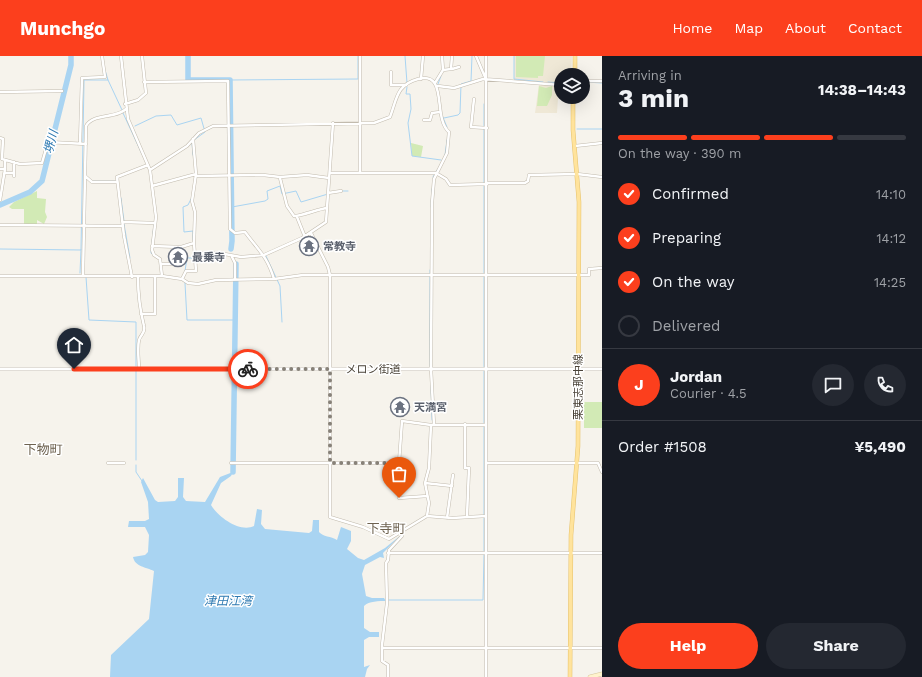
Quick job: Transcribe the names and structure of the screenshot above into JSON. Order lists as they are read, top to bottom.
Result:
{
  "streets": {
    "main road": ["栗東志那中線"],
    "street": ["メロン街道"]
  },
  "crossings": [
    ["メロン街道", "栗東志那中線"]
  ],
  "districts": ["下物町", "下寺町"],
  "water": ["堺川", "津田江湾"],
  "places": {
    "temple": ["常教寺", "最乗寺", "天満宮"]
  },
  "page": {
    "header": "Munchgo",
    "nav": [
      "Home",
      "Map",
      "About",
      "Contact"
    ],
    "heading": ["3 min", "Arriving in", "14:38–14:43"],
    "panel": [
      "Jordan",
      "Courier · 4.5",
      "Order #1508",
      "¥5,490"
    ],
    "bar": "On the way · 390 m",
    "list": [
      ["Confirmed", "14:10"],
      ["Preparing", "14:12"],
      ["On the way", "14:25"],
      "Delivered"
    ],
    "round": "J",
    "buttons": ["Help", "Share"]
  }
}
